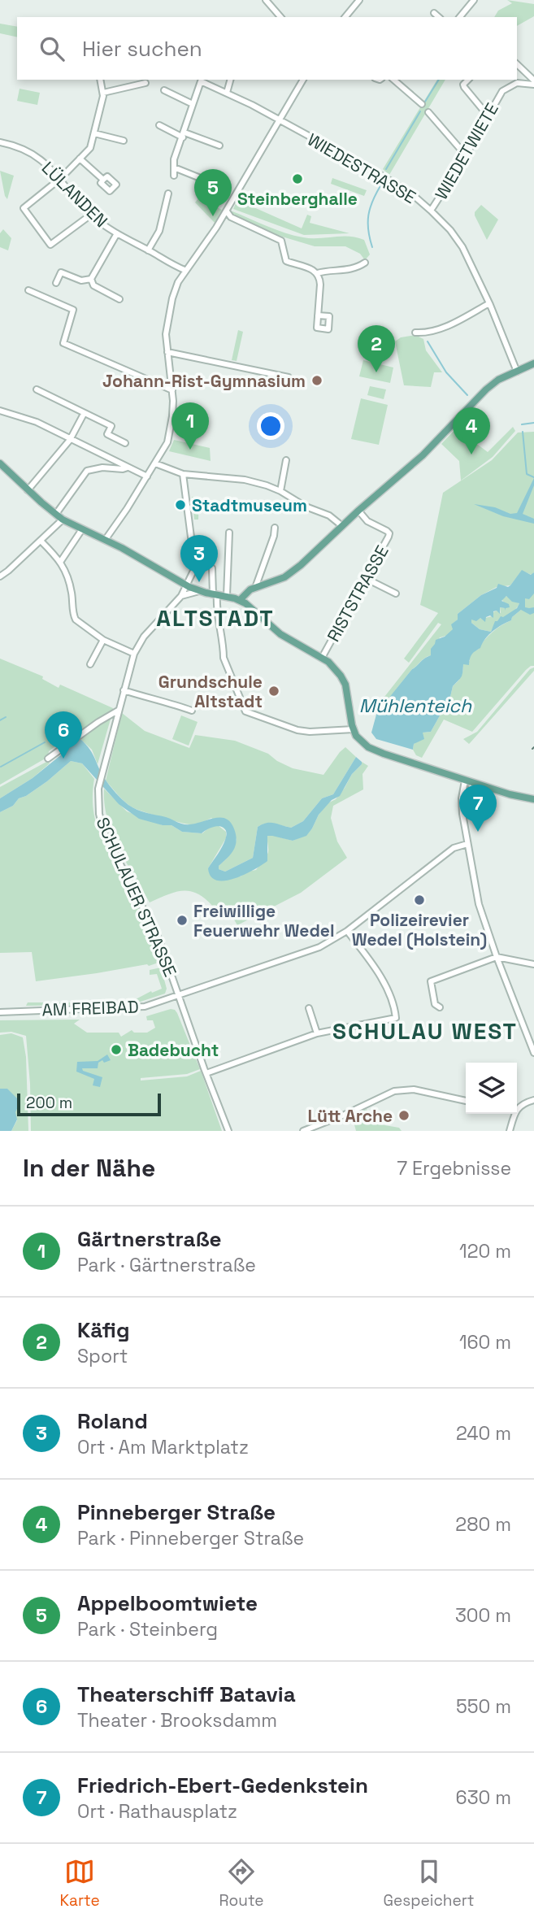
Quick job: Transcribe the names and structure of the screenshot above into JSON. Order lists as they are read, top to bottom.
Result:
{
  "streets": {
    "street": [
      "WIEDETWIETE",
      "WIEDESTRASSE",
      "LÜLANDEN",
      "RISTSTRASSE",
      "SCHULAUER STRASSE",
      "AM FREIBAD"
    ]
  },
  "crossings": [
    ["WIEDETWIETE", "WIEDESTRASSE"],
    ["SCHULAUER STRASSE", "AM FREIBAD"]
  ],
  "districts": ["ALTSTADT", "SCHULAU WEST"],
  "water": ["Mühlenteich"],
  "places": [
    "Steinberghalle",
    "Johann-Rist-Gymnasium",
    "Stadtmuseum",
    "Grundschule Altstadt",
    "Polizeirevier Wedel (Holstein)",
    "Freiwillige Feuerwehr Wedel",
    "Badebucht",
    "Lütt Arche"
  ],
  "scale_bar": "200 m",
  "page": {
    "search": "Hier suchen",
    "pins": [
      "5",
      "2",
      "1",
      "4",
      "3",
      "6",
      "7"
    ],
    "scale": "200 m",
    "heading": ["In der Nähe", "7 Ergebnisse"],
    "list": [
      {
        "mark": "1",
        "name": "Gärtnerstraße",
        "note": "Park · Gärtnerstraße",
        "value": "120 m"
      },
      {
        "mark": "2",
        "name": "Käfig",
        "note": "Sport",
        "value": "160 m"
      },
      {
        "mark": "3",
        "name": "Roland",
        "note": "Ort · Am Marktplatz",
        "value": "240 m"
      },
      {
        "mark": "4",
        "name": "Pinneberger Straße",
        "note": "Park · Pinneberger Straße",
        "value": "280 m"
      },
      {
        "mark": "5",
        "name": "Appelboomtwiete",
        "note": "Park · Steinberg",
        "value": "300 m"
      },
      {
        "mark": "6",
        "name": "Theaterschiff Batavia",
        "note": "Theater · Brooksdamm",
        "value": "550 m"
      },
      {
        "mark": "7",
        "name": "Friedrich-Ebert-Gedenkstein",
        "note": "Ort · Rathausplatz",
        "value": "630 m"
      }
    ],
    "nav": ["Karte", "Route", "Gespeichert"]
  }
}
